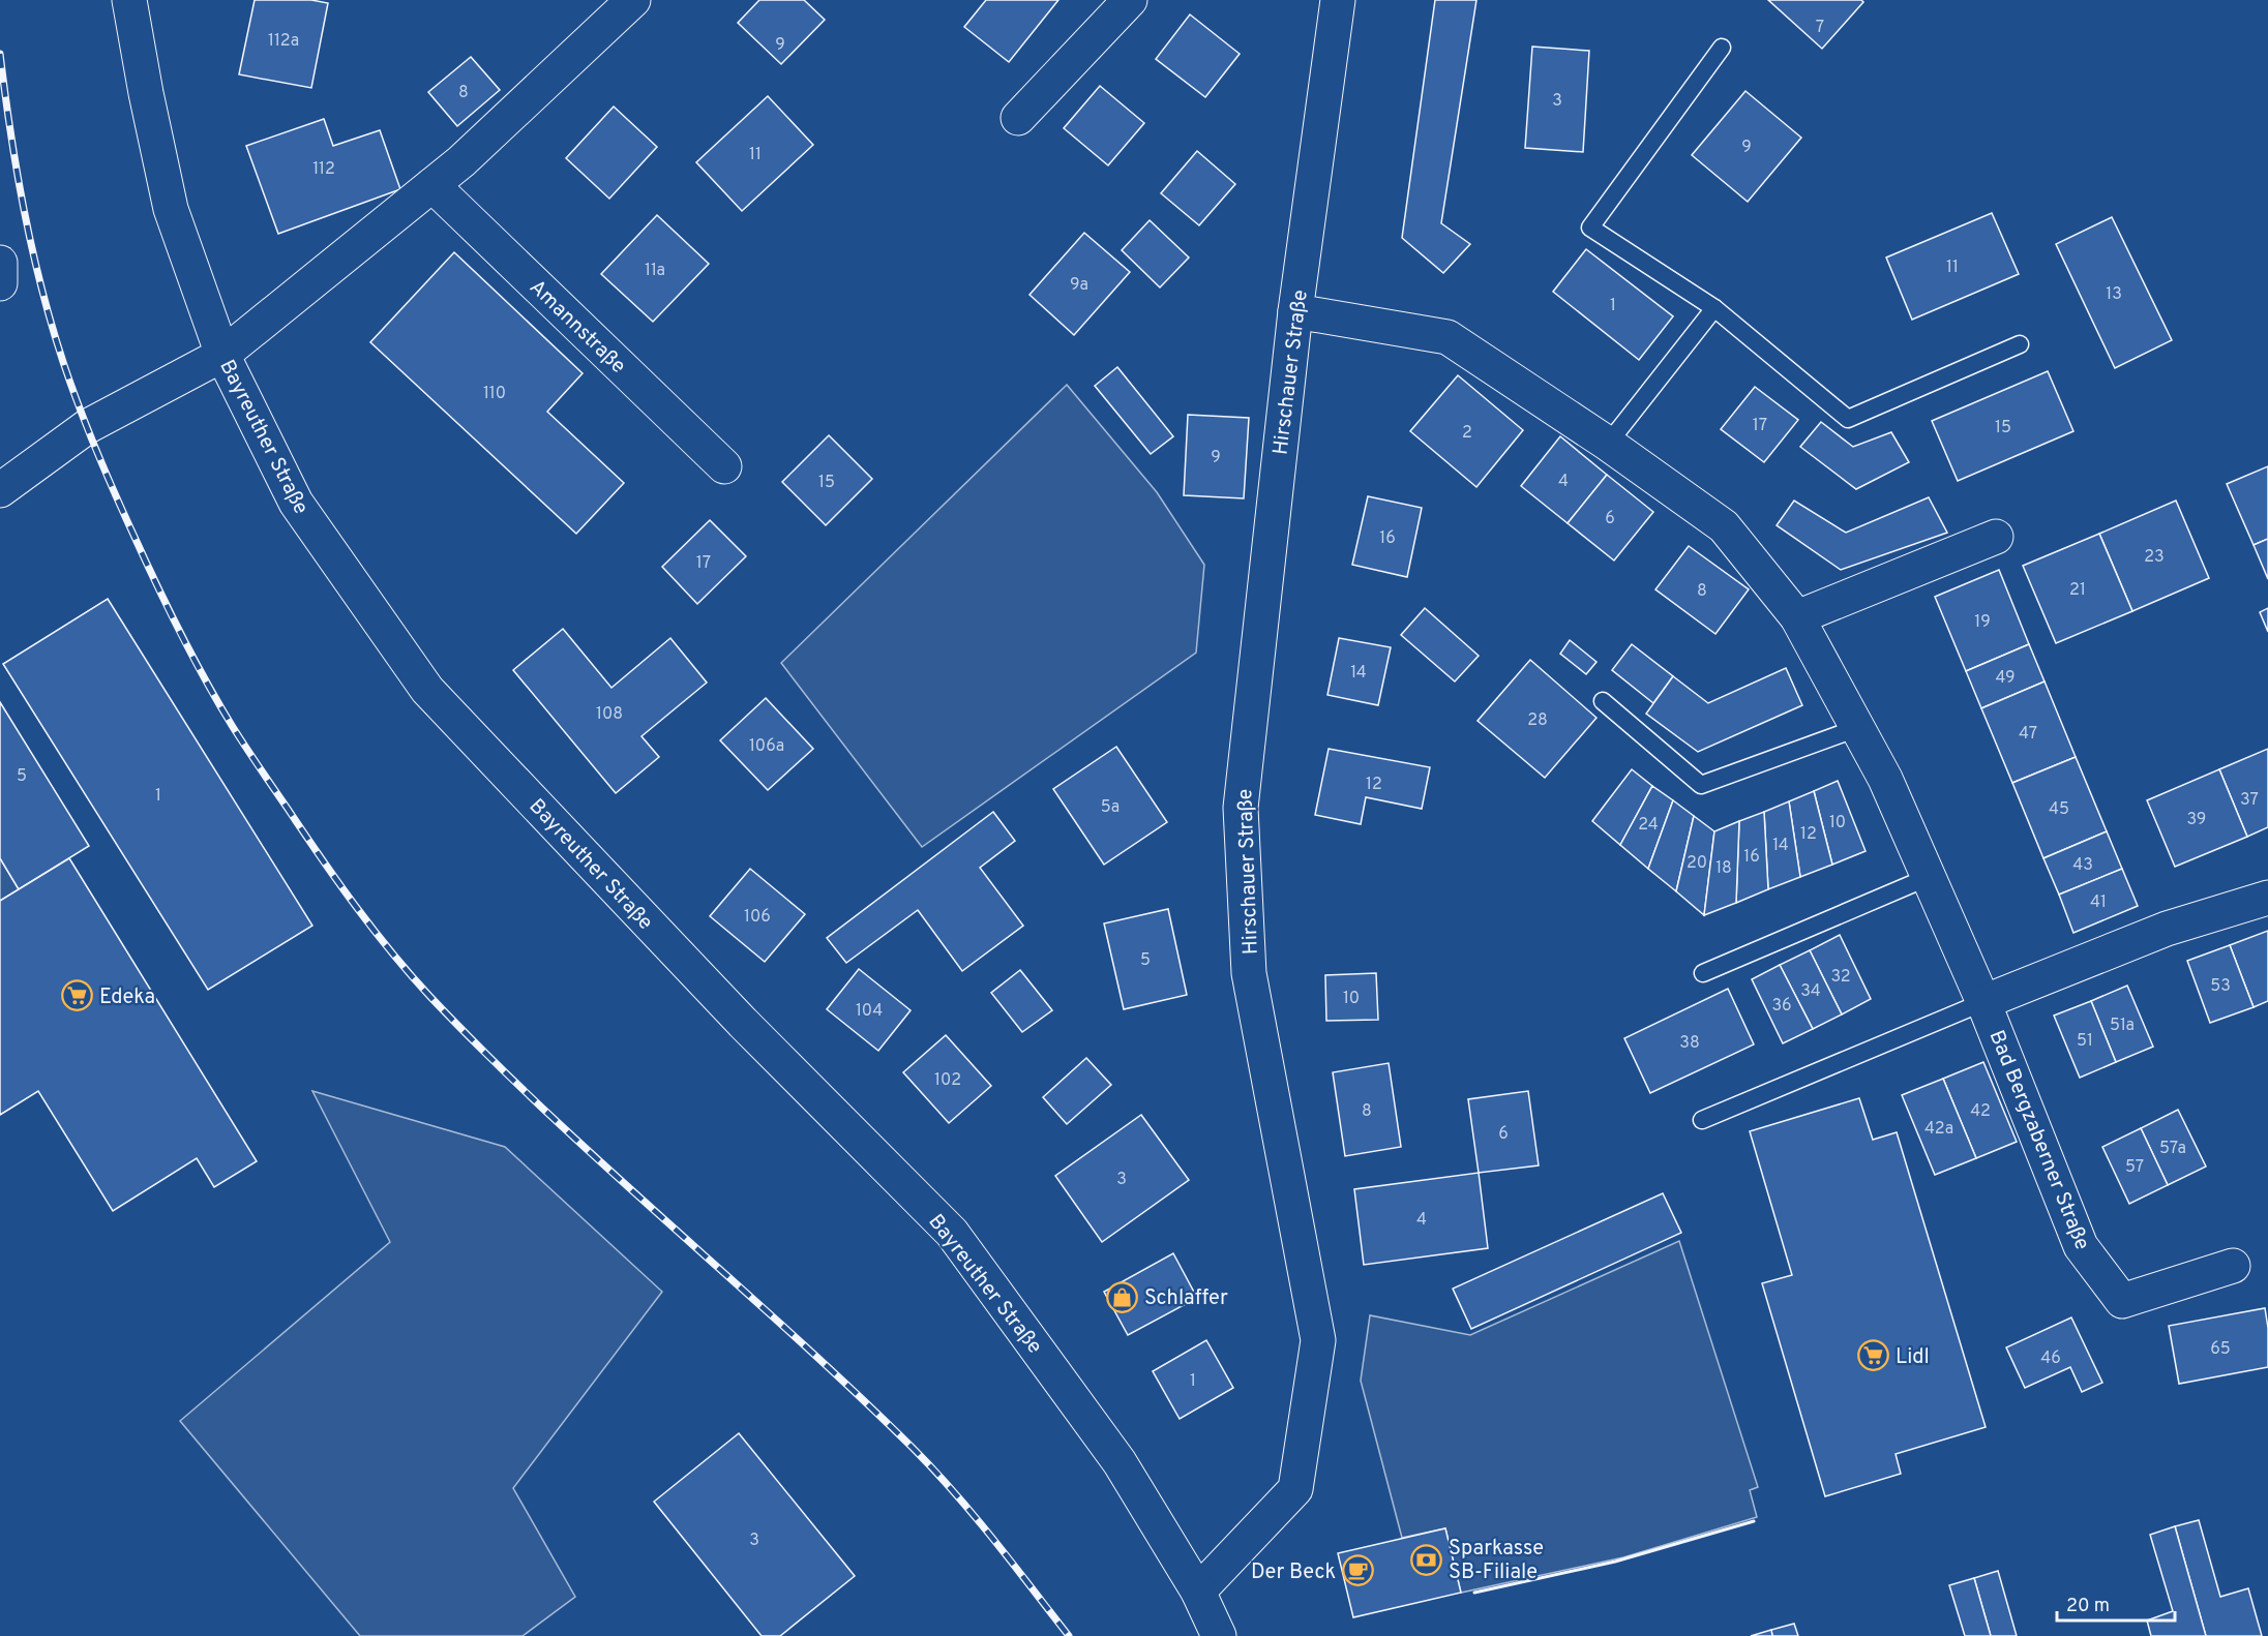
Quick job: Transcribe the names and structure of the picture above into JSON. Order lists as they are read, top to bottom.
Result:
{
  "streets": {
    "street": [
      "Amannstraße",
      "Hirschauer Straße",
      "Bayreuther Straße",
      "Bad Bergzaberner Straße"
    ]
  },
  "crossings": [
    ["Hirschauer Straße", "Bayreuther Straße"],
    ["Hirschauer Straße", "Bad Bergzaberner Straße"]
  ],
  "places": {
    "supermarket": ["Edeka", "Lidl"],
    "shop": ["Schlaffer"],
    "bank": ["Sparkasse SB-Filiale"],
    "cafe": ["Der Beck"]
  },
  "house_numbers": [
    "7",
    "112a",
    "9",
    "8",
    "3",
    "9",
    "11",
    "112",
    "11",
    "11a",
    "9a",
    "13",
    "1",
    "110",
    "17",
    "15",
    "2",
    "9",
    "4",
    "15",
    "6",
    "16",
    "23",
    "17",
    "21",
    "8",
    "19",
    "14",
    "49",
    "108",
    "28",
    "47",
    "106a",
    "5",
    "12",
    "1",
    "37",
    "5a",
    "45",
    "39",
    "10",
    "24",
    "12",
    "14",
    "16",
    "20",
    "43",
    "18",
    "41",
    "106",
    "5",
    "32",
    "53",
    "34",
    "10",
    "36",
    "104",
    "51a",
    "51",
    "38",
    "102",
    "8",
    "42",
    "42a",
    "6",
    "57a",
    "57",
    "3",
    "4",
    "65",
    "46",
    "1",
    "3"
  ],
  "scale_bar": "20 m"
}
